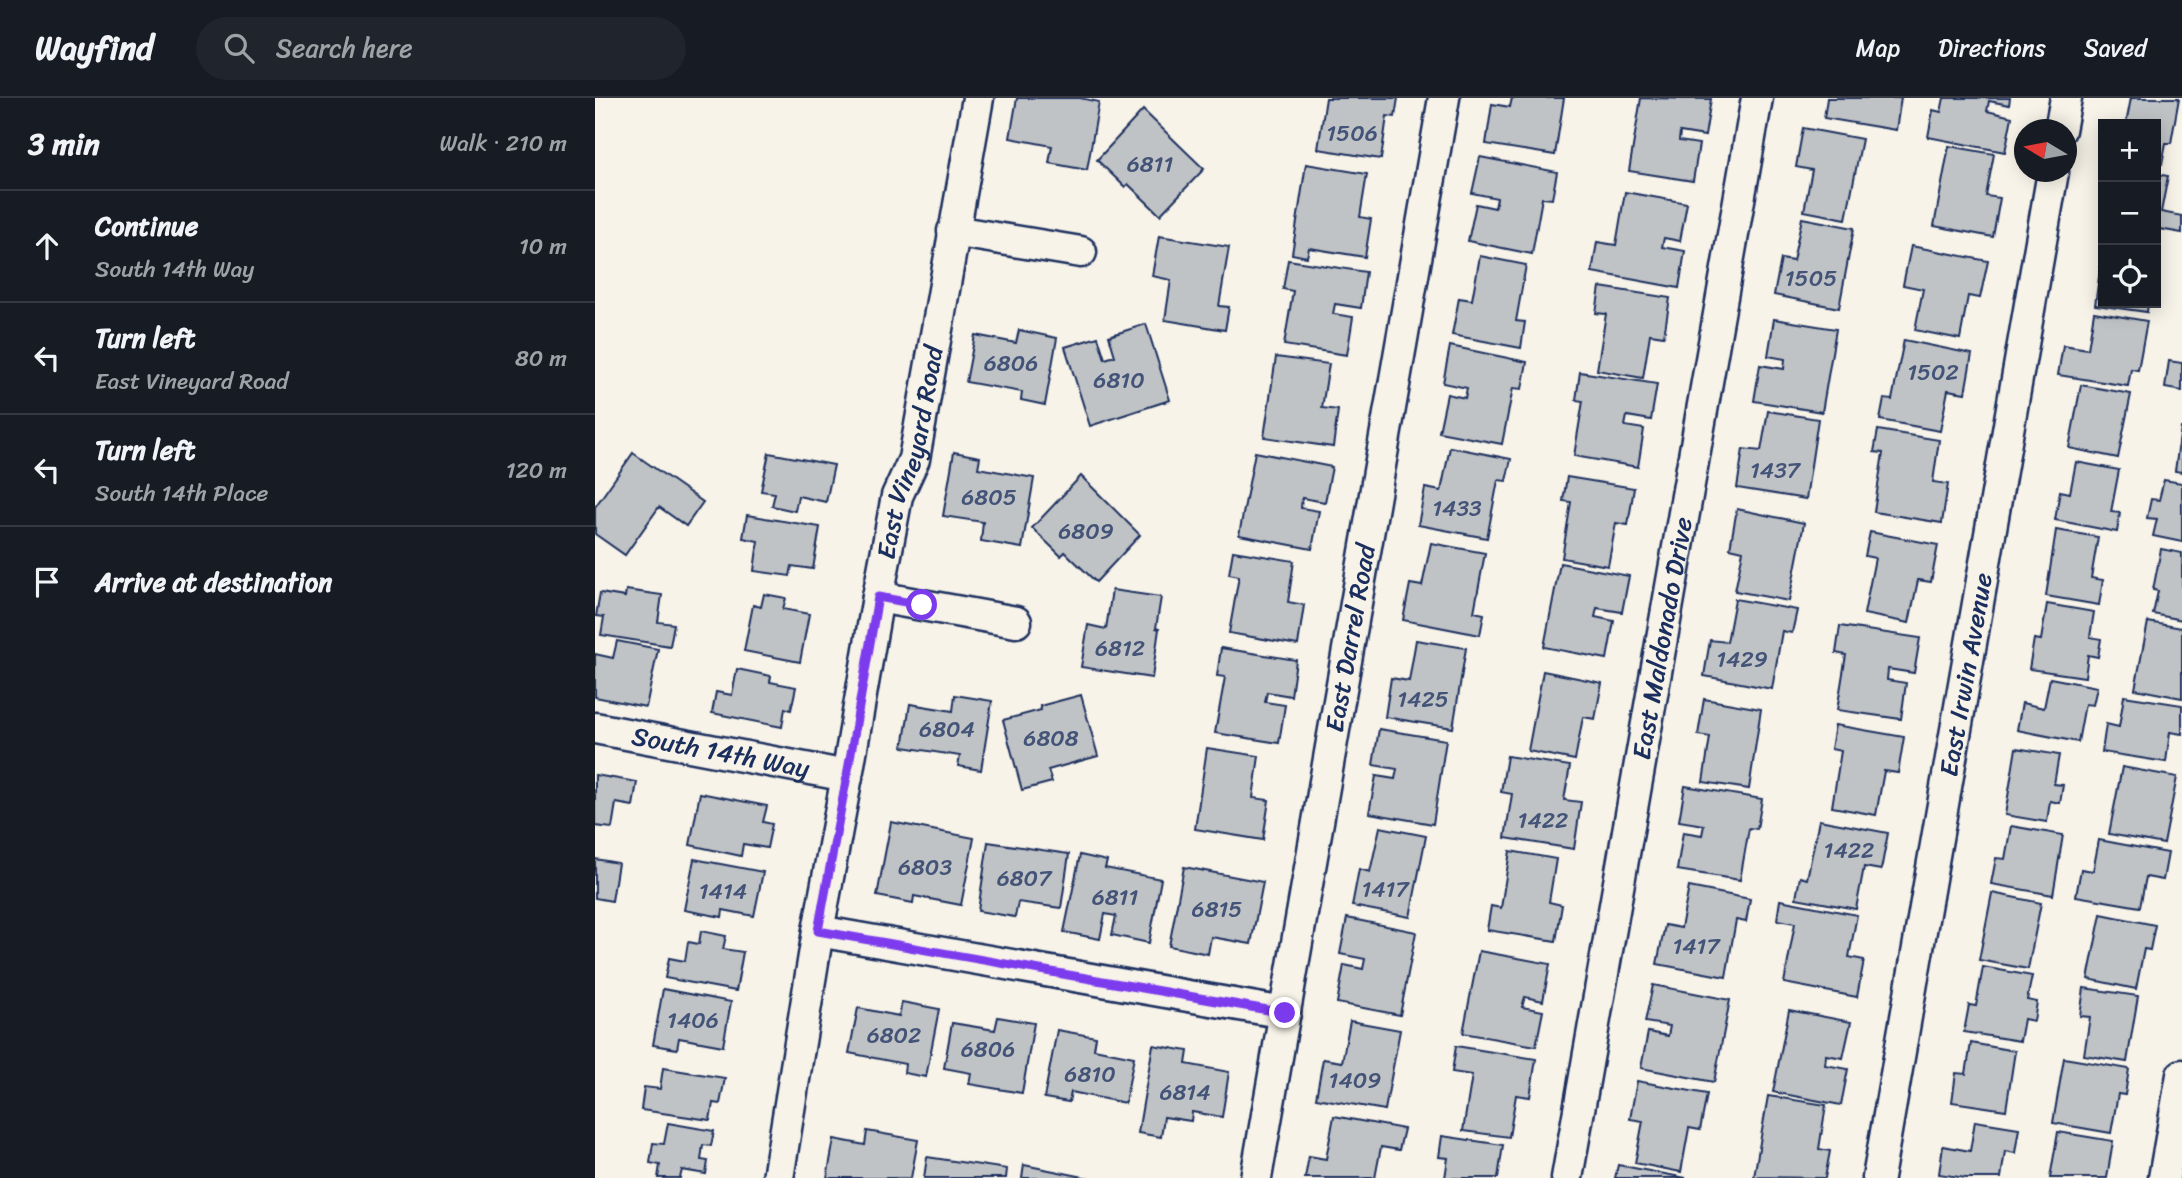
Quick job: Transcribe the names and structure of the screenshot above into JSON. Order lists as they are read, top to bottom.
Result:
{
  "streets": {
    "street": [
      "East Vineyard Road",
      "East Darrel Road",
      "East Maldonado Drive",
      "East Irwin Avenue",
      "South 14th Way"
    ]
  },
  "crossings": [
    ["East Vineyard Road", "South 14th Way"]
  ],
  "house_numbers": [
    "1506",
    "6811",
    "1505",
    "6806",
    "1502",
    "6810",
    "1437",
    "6805",
    "1433",
    "6809",
    "6812",
    "1429",
    "1425",
    "6804",
    "6808",
    "1422",
    "1422",
    "6803",
    "6807",
    "1417",
    "1414",
    "6811",
    "6815",
    "1417",
    "1406",
    "6802",
    "6806",
    "6810",
    "1409",
    "6814"
  ],
  "north": "left",
  "page": {
    "header": "Wayfind",
    "search": "Search here",
    "nav": ["Map", "Directions", "Saved"],
    "heading": ["3 min", "Walk · 210 m"],
    "map_buttons": ["+", "−"],
    "list": [
      ["Continue", "South 14th Way", "10 m"],
      ["Turn left", "East Vineyard Road", "80 m"],
      ["Turn left", "South 14th Place", "120 m"],
      "Arrive at destination"
    ]
  }
}
